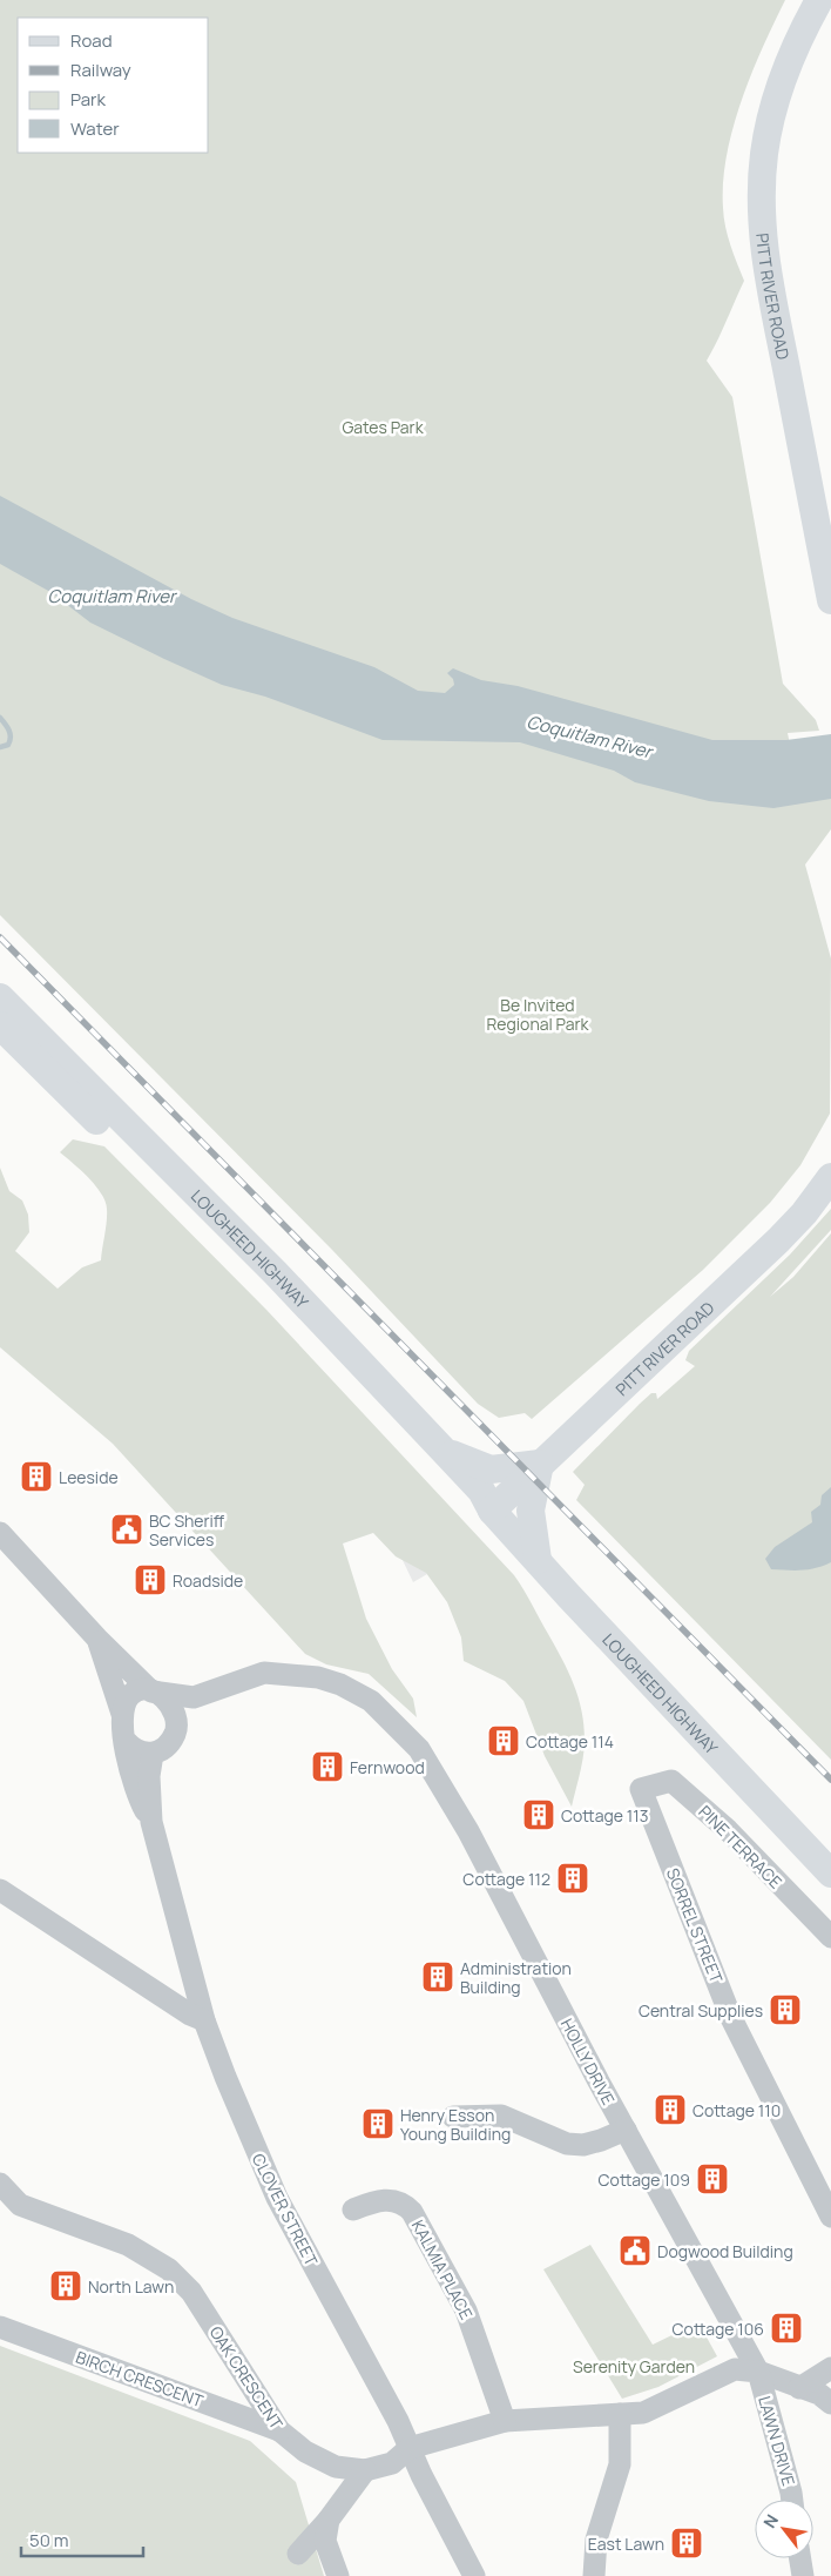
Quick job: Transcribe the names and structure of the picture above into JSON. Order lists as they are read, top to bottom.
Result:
{
  "streets": {
    "main road": ["PITT RIVER ROAD", "LOUGHEED HIGHWAY"],
    "street": [
      "PINE TERRACE",
      "SORREL STREET",
      "HOLLY DRIVE",
      "CLOVER STREET",
      "KALMIA PLACE",
      "OAK CRESCENT",
      "BIRCH CRESCENT",
      "LAWN DRIVE"
    ]
  },
  "crossings": [
    ["PITT RIVER ROAD", "LOUGHEED HIGHWAY"],
    ["PINE TERRACE", "SORREL STREET"],
    ["HOLLY DRIVE", "CLOVER STREET"],
    ["HOLLY DRIVE", "OAK CRESCENT"],
    ["HOLLY DRIVE", "LAWN DRIVE"],
    ["CLOVER STREET", "OAK CRESCENT"],
    ["KALMIA PLACE", "OAK CRESCENT"],
    ["OAK CRESCENT", "BIRCH CRESCENT"],
    ["OAK CRESCENT", "LAWN DRIVE"]
  ],
  "water": ["Coquitlam River"],
  "parks": ["Gates Park", "Be Invited Regional Park", "Serenity Garden"],
  "places": {
    "building": [
      "Leeside",
      "Roadside",
      "Cottage 114",
      "Fernwood",
      "Cottage 113",
      "Cottage 112",
      "Administration Building",
      "Central Supplies",
      "Cottage 110",
      "Henry Esson Young Building",
      "Cottage 109",
      "North Lawn",
      "Cottage 106",
      "East Lawn"
    ],
    "public building": ["BC Sheriff Services", "Dogwood Building"]
  },
  "legend": [
    "Road",
    "Railway",
    "Park",
    "Water"
  ],
  "scale_bar": "50 m",
  "north": "top left"
}
